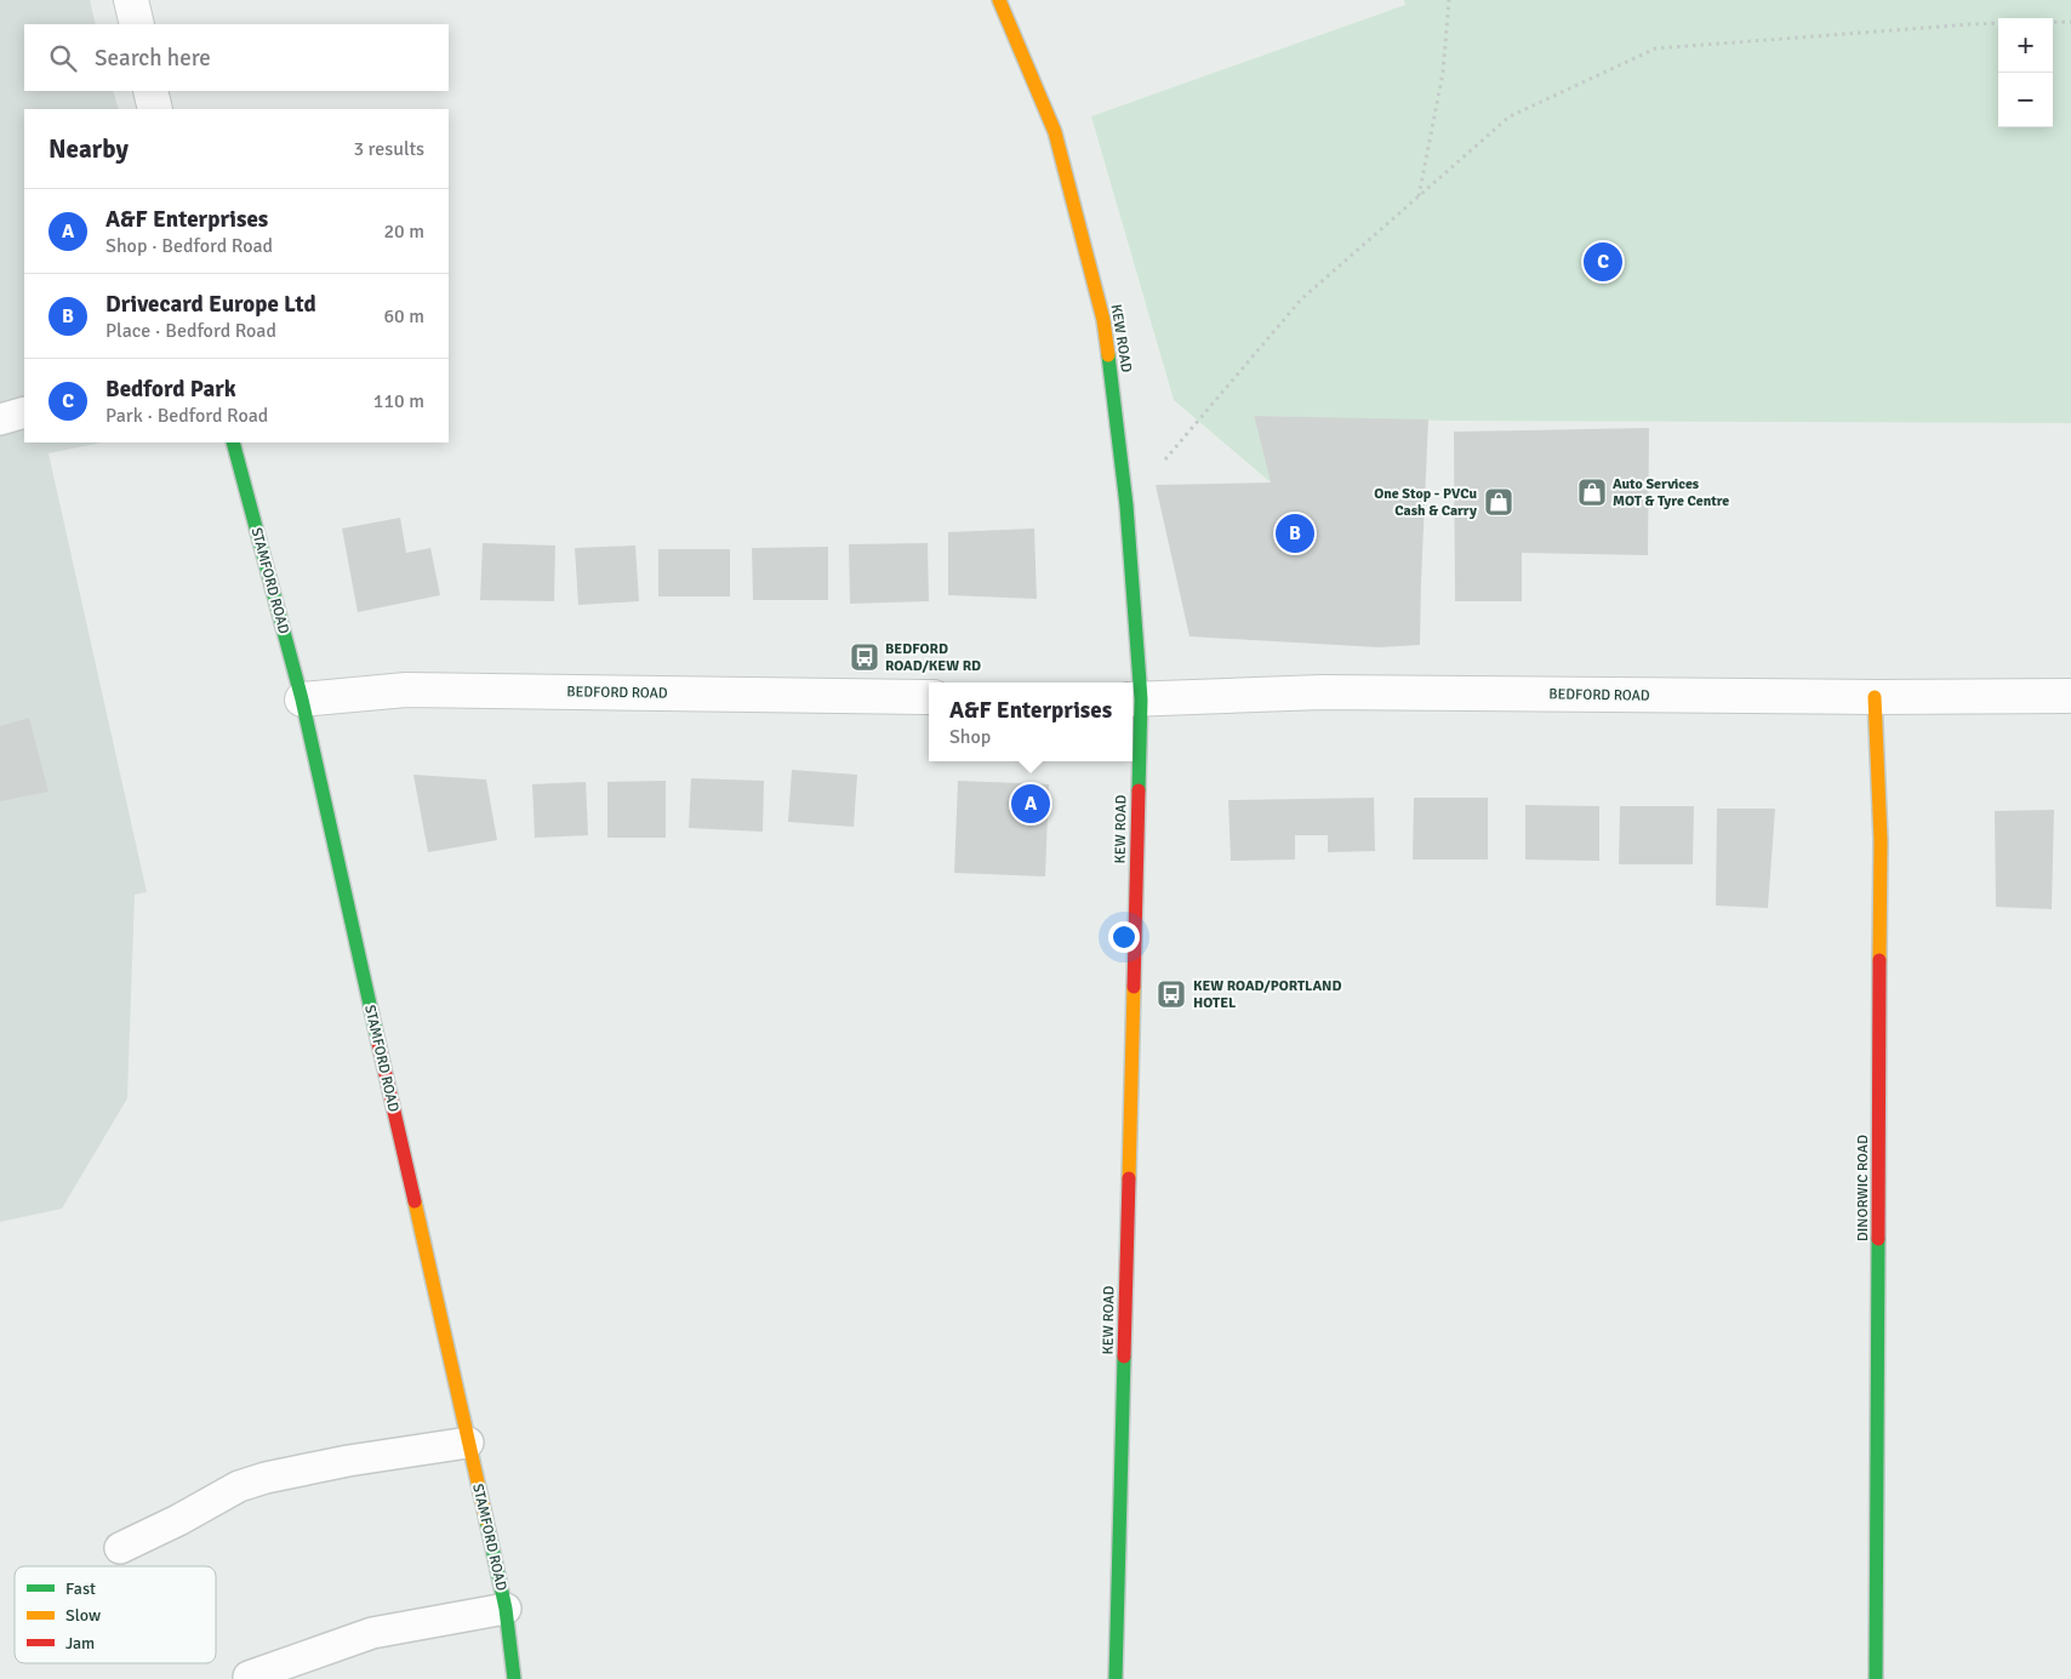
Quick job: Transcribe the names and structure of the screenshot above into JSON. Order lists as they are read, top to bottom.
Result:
{
  "streets": {
    "street": [
      "KEW ROAD",
      "STAMFORD ROAD",
      "BEDFORD ROAD",
      "DINORWIC ROAD"
    ]
  },
  "crossings": [
    ["KEW ROAD", "BEDFORD ROAD"],
    ["STAMFORD ROAD", "BEDFORD ROAD"],
    ["BEDFORD ROAD", "DINORWIC ROAD"]
  ],
  "places": {
    "shop": ["Auto Services MOT & Tyre Centre", "One Stop - PVCu Cash & Carry"],
    "bus stop": ["BEDFORD ROAD/KEW RD", "KEW ROAD/PORTLAND HOTEL"]
  },
  "legend": ["Fast", "Slow", "Jam"],
  "page": {
    "map_buttons": ["+", "−"],
    "search": "Search here",
    "heading": ["Nearby", "3 results"],
    "list": [
      {
        "mark": "A",
        "name": "A&F Enterprises",
        "note": "Shop · Bedford Road",
        "value": "20 m"
      },
      {
        "mark": "B",
        "name": "Drivecard Europe Ltd",
        "note": "Place · Bedford Road",
        "value": "60 m"
      },
      {
        "mark": "C",
        "name": "Bedford Park",
        "note": "Park · Bedford Road",
        "value": "110 m"
      }
    ],
    "pins": ["C", "B", "A"],
    "popup": ["A&F Enterprises", "Shop"]
  }
}
